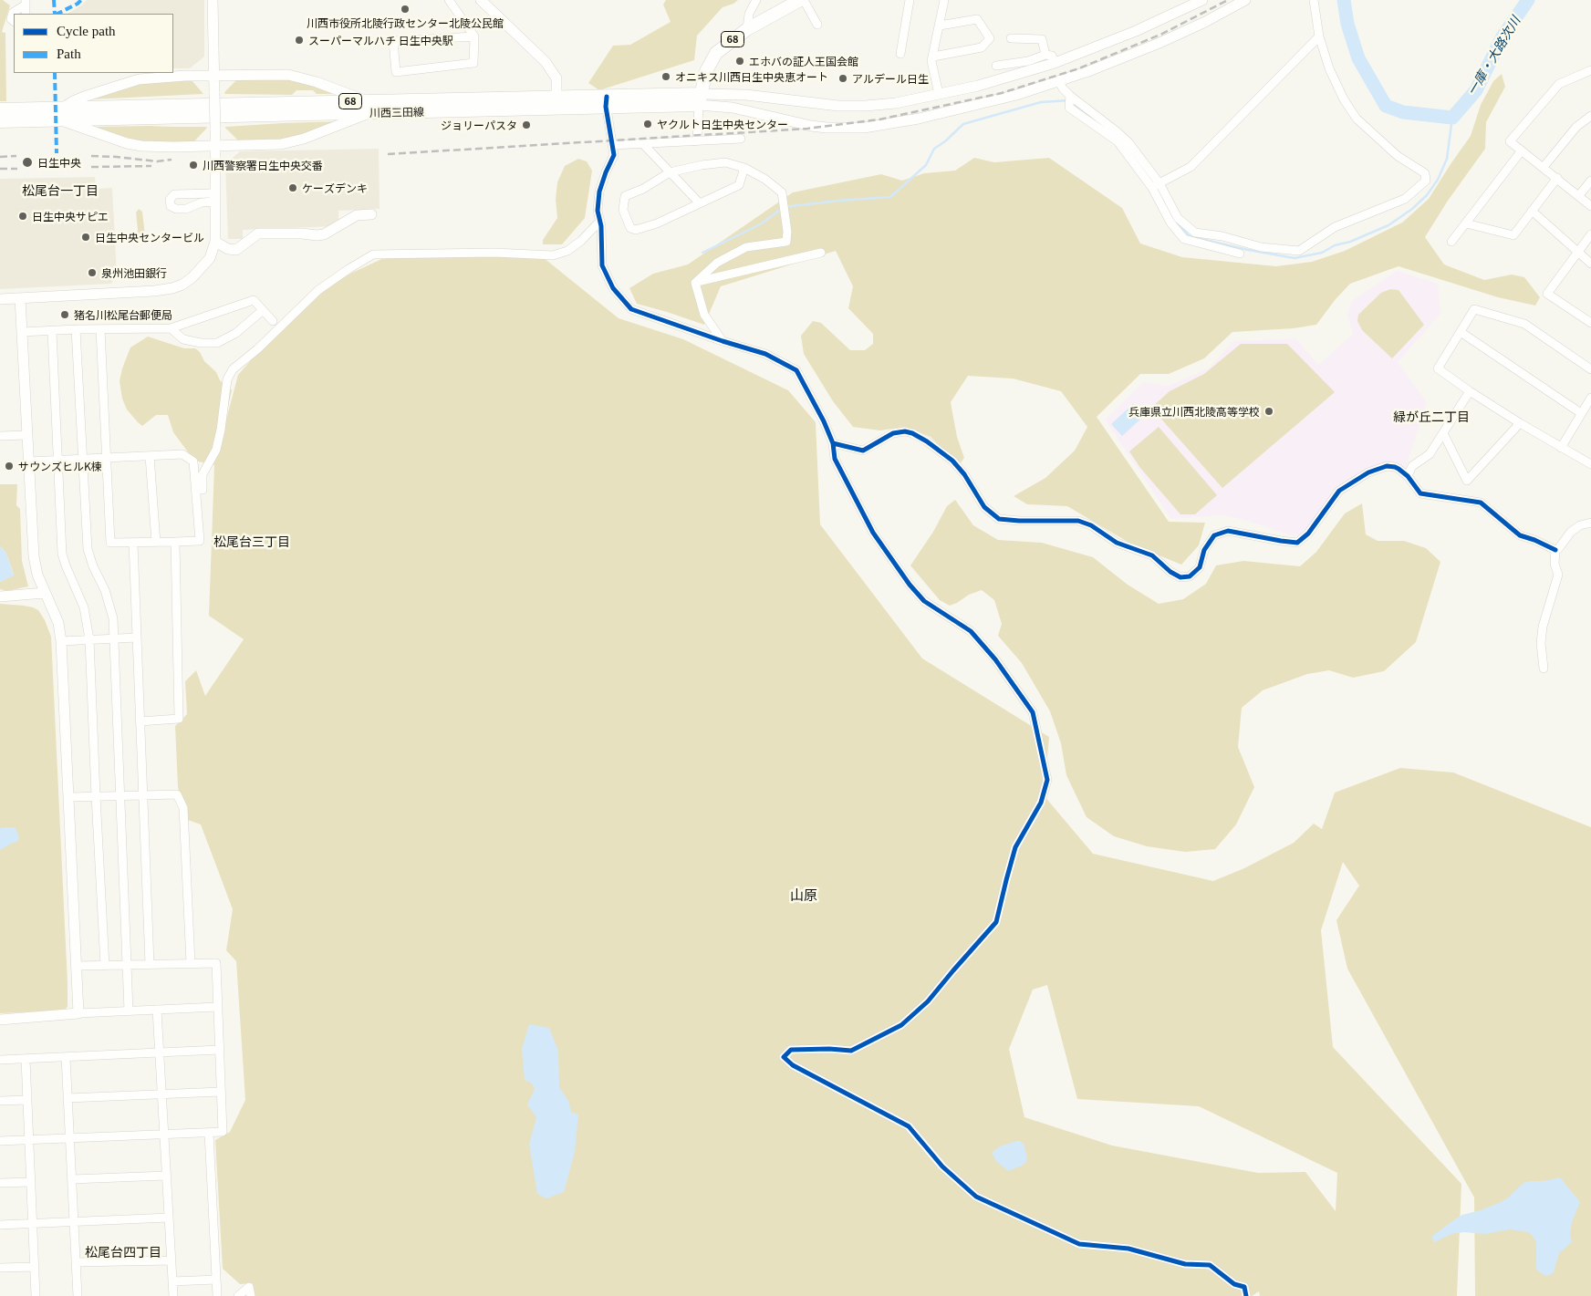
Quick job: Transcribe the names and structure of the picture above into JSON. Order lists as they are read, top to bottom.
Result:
{
  "streets": {
    "main road": ["68", "川西三田線"]
  },
  "crossings": [
    ["68", "川西三田線"]
  ],
  "districts": [
    "松尾台一丁目",
    "緑が丘二丁目",
    "松尾台三丁目",
    "山原",
    "松尾台四丁目"
  ],
  "water": ["一庫・大路次川"],
  "places": [
    "川西市役所北陵行政センター北陵公民館",
    "スーパーマルハチ 日生中央駅",
    "エホバの証人王国会館",
    "オニキス川西日生中央恵オート",
    "アルデール日生",
    "ヤクルト日生中央センター",
    "ジョリーパスタ",
    "日生中央",
    "川西警察署日生中央交番",
    "ケーズデンキ",
    "日生中央サピエ",
    "日生中央センタービル",
    "泉州池田銀行",
    "猪名川松尾台郵便局",
    "兵庫県立川西北陵高等学校",
    "サウンズヒルK棟"
  ],
  "legend": ["Cycle path", "Path"]
}
